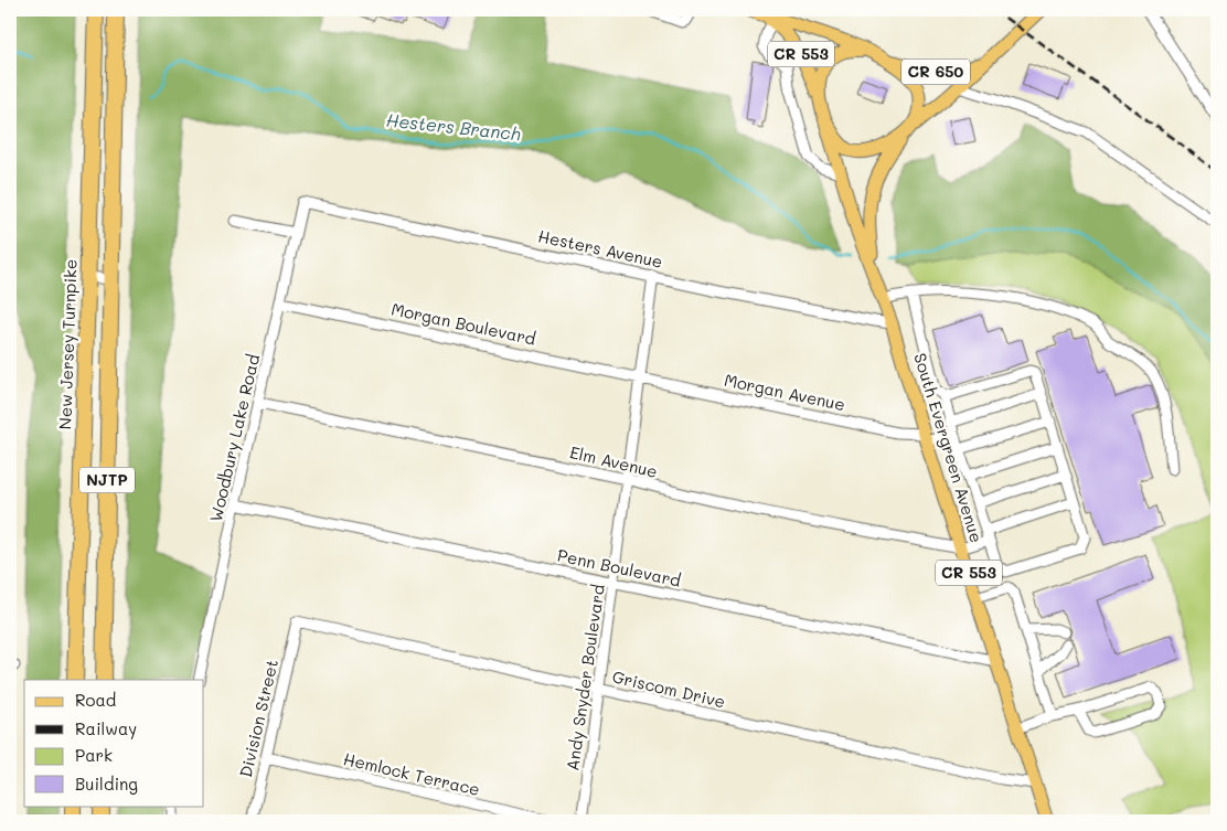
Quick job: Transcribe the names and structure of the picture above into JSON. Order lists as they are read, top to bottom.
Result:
{
  "streets": {
    "highway": ["New Jersey Turnpike", "NJTP"],
    "main road": ["CR 553", "CR 650", "South Evergreen Avenue"],
    "street": [
      "Hesters Avenue",
      "Morgan Boulevard",
      "Morgan Avenue",
      "Woodbury Lake Road",
      "Elm Avenue",
      "Penn Boulevard",
      "Andy Snyder Boulevard",
      "Griscom Drive",
      "Division Street",
      "Hemlock Terrace"
    ]
  },
  "crossings": [
    ["CR 553", "South Evergreen Avenue"],
    ["Hesters Avenue", "Woodbury Lake Road"],
    ["Hesters Avenue", "South Evergreen Avenue"],
    ["Hesters Avenue", "Andy Snyder Boulevard"],
    ["Morgan Boulevard", "Morgan Avenue"],
    ["Morgan Boulevard", "Woodbury Lake Road"],
    ["Morgan Boulevard", "Andy Snyder Boulevard"],
    ["Morgan Avenue", "South Evergreen Avenue"],
    ["Morgan Avenue", "Andy Snyder Boulevard"],
    ["Woodbury Lake Road", "Elm Avenue"],
    ["Woodbury Lake Road", "Penn Boulevard"],
    ["South Evergreen Avenue", "Elm Avenue"],
    ["South Evergreen Avenue", "Penn Boulevard"],
    ["South Evergreen Avenue", "Griscom Drive"],
    ["Elm Avenue", "Andy Snyder Boulevard"],
    ["Penn Boulevard", "Andy Snyder Boulevard"],
    ["Andy Snyder Boulevard", "Griscom Drive"],
    ["Griscom Drive", "Division Street"],
    ["Division Street", "Hemlock Terrace"]
  ],
  "water": ["Hesters Branch"],
  "legend": [
    "Road",
    "Railway",
    "Park",
    "Building"
  ]
}
